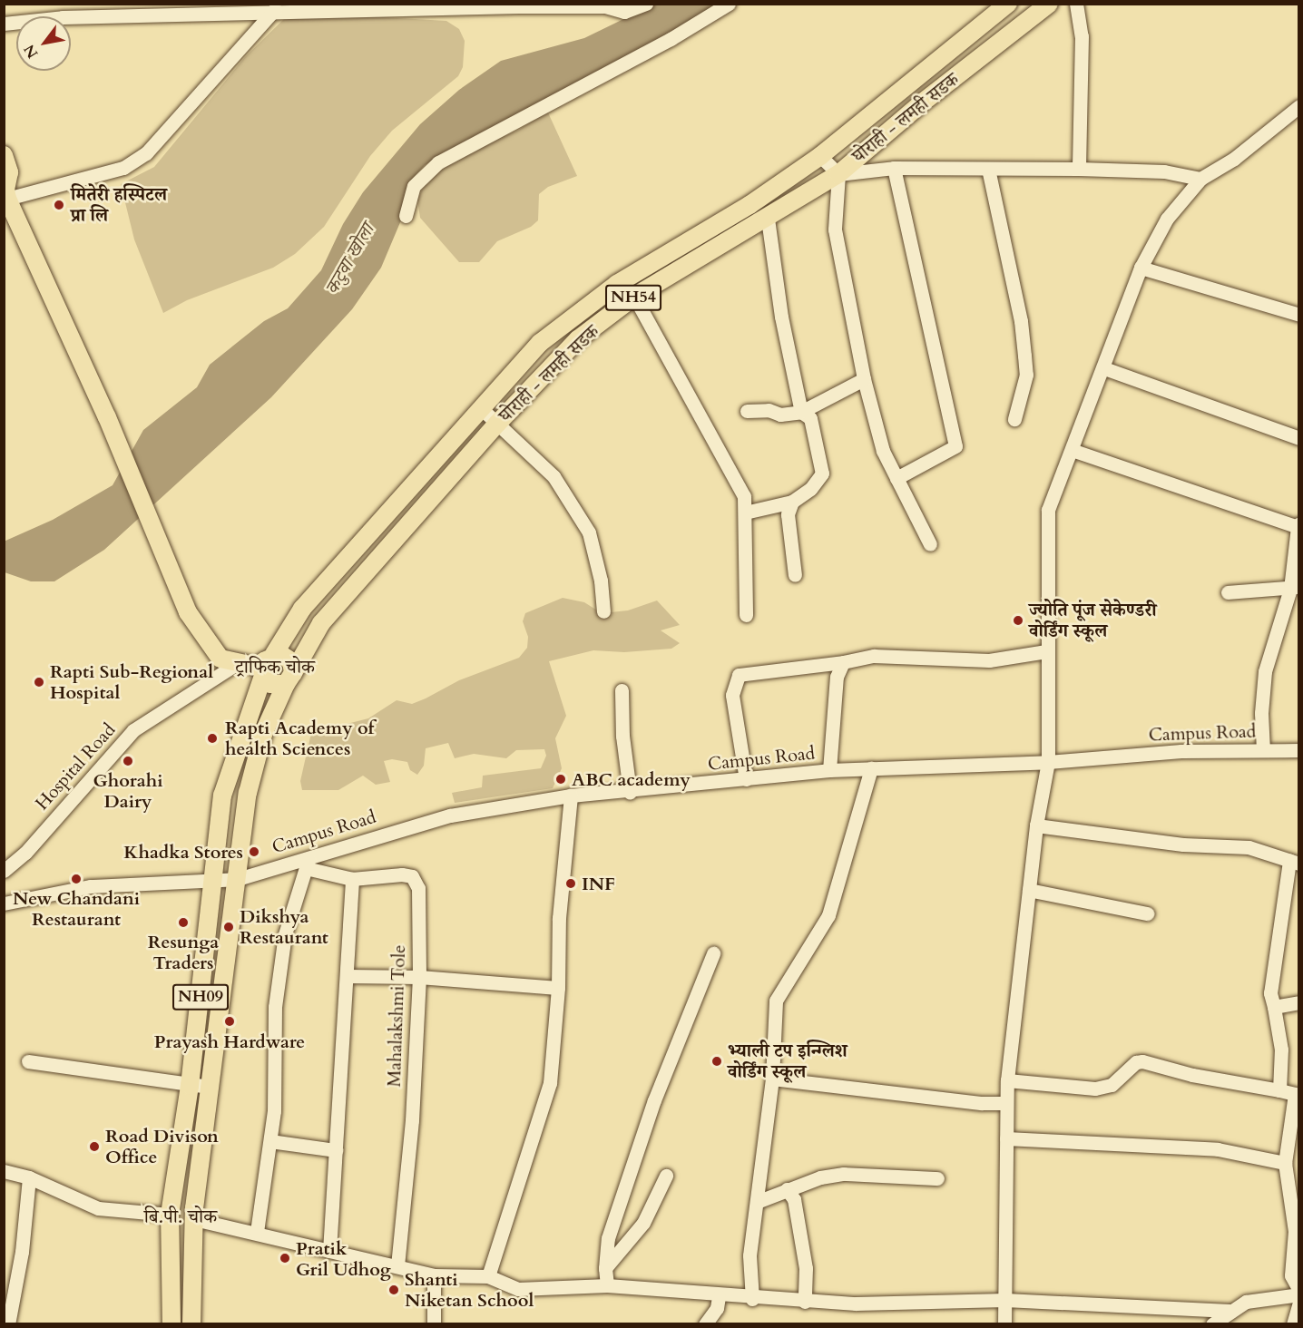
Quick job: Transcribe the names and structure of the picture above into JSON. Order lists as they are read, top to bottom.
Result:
{
  "streets": {
    "main road": ["घोराही - लमही सडक", "NH54", "NH09"],
    "street": ["Campus Road", "Hospital Road", "Mahalakshmi Tole"]
  },
  "crossings": [
    ["घोराही - लमही सडक", "NH09"],
    ["Campus Road", "NH09"],
    ["Campus Road", "Mahalakshmi Tole"]
  ],
  "districts": ["ट्राफिक चोक", "बि.पी. चोक"],
  "water": ["कटुवा खोला"],
  "places": [
    "मितेरी हस्पिटल प्रा लि",
    "ज्योति पूंज सेकेण्डरी वोर्डिंग स्कूल",
    "Rapti Sub-Regional Hospital",
    "Rapti Academy of health Sciences",
    "Ghorahi Dairy",
    "ABC academy",
    "Khadka Stores",
    "New Chandani Restaurant",
    "INF",
    "Resunga Traders",
    "Dikshya Restaurant",
    "Prayash Hardware",
    "भ्याली टप इन्ग्लिश वोर्डिंग स्कूल",
    "Road Divison Office",
    "Pratik Gril Udhog",
    "Shanti Niketan School"
  ],
  "north": "bottom left"
}
